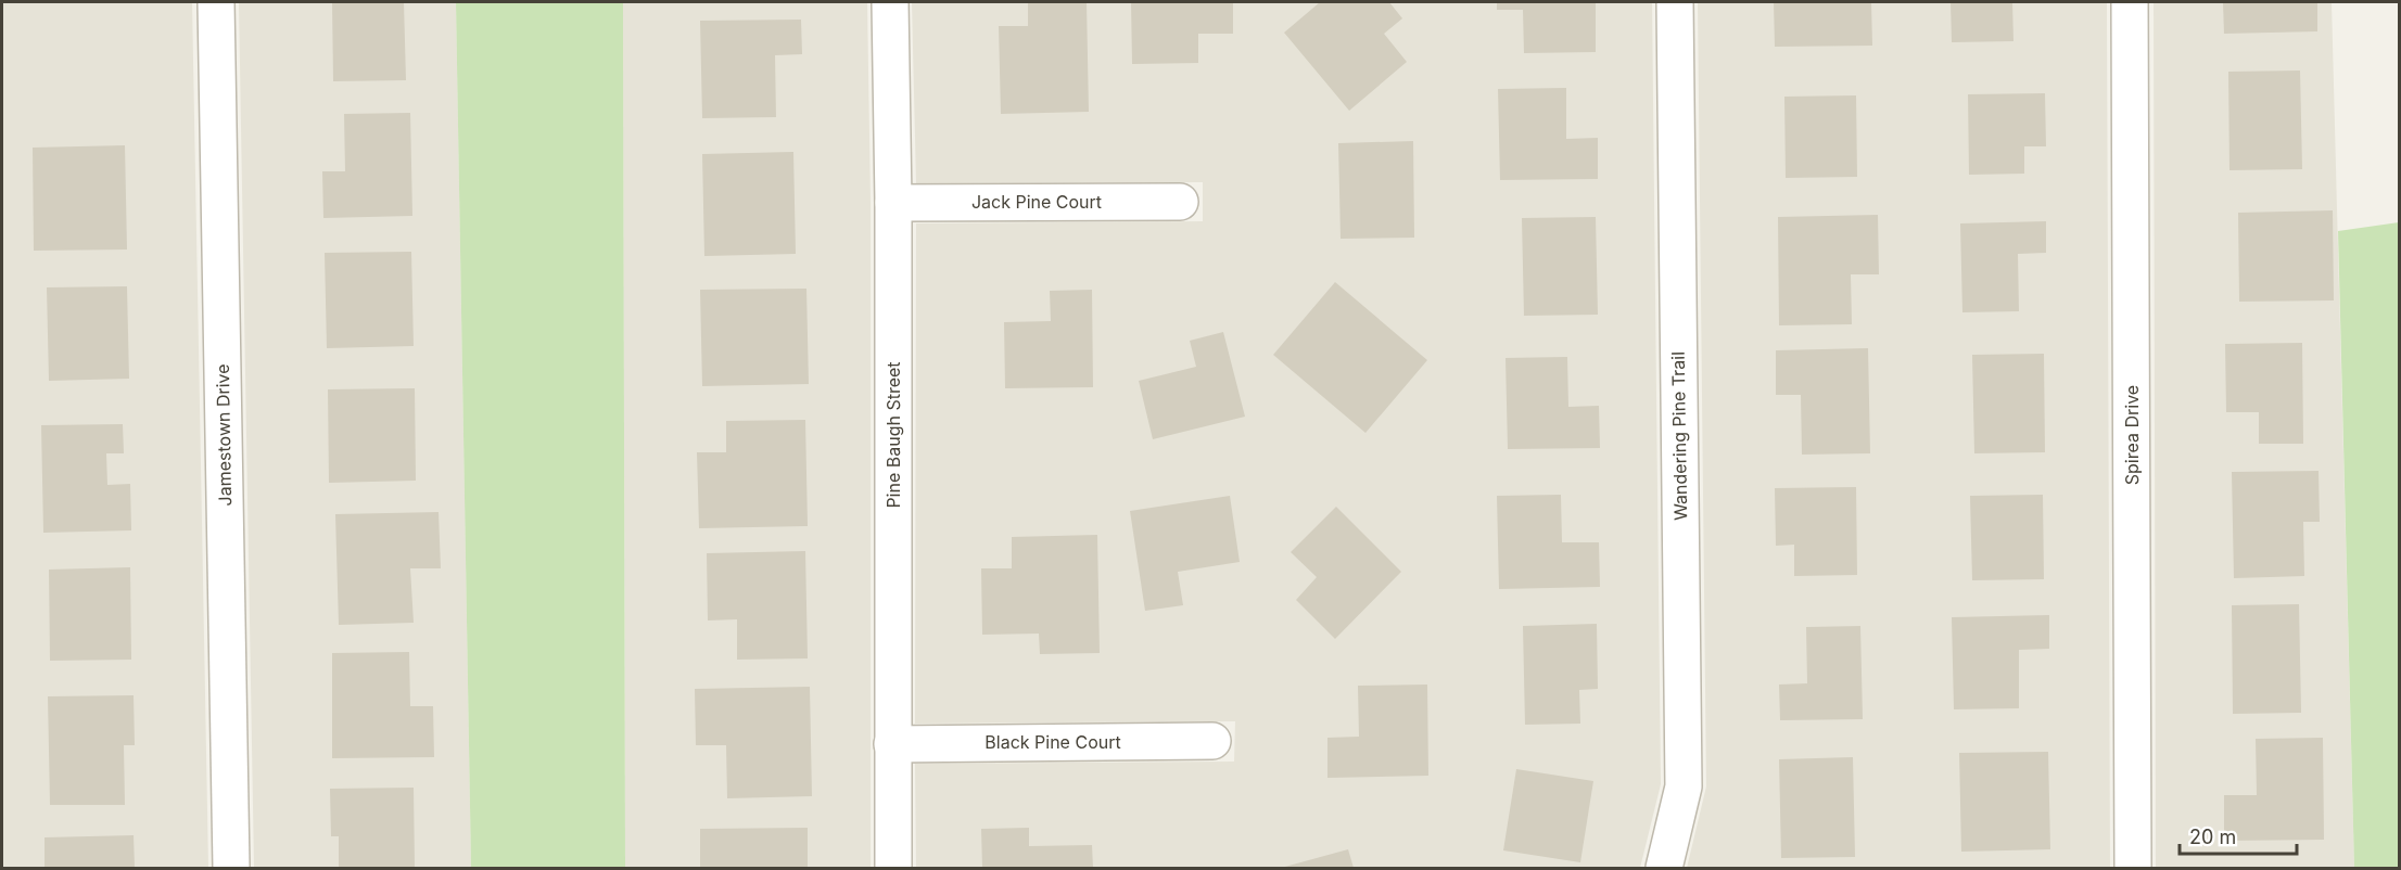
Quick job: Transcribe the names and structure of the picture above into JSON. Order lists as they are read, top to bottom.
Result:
{
  "streets": {
    "street": [
      "Jack Pine Court",
      "Jamestown Drive",
      "Pine Baugh Street",
      "Spirea Drive",
      "Wandering Pine Trail",
      "Black Pine Court"
    ]
  },
  "crossings": [
    ["Jack Pine Court", "Pine Baugh Street"],
    ["Pine Baugh Street", "Black Pine Court"]
  ],
  "scale_bar": "20 m"
}
